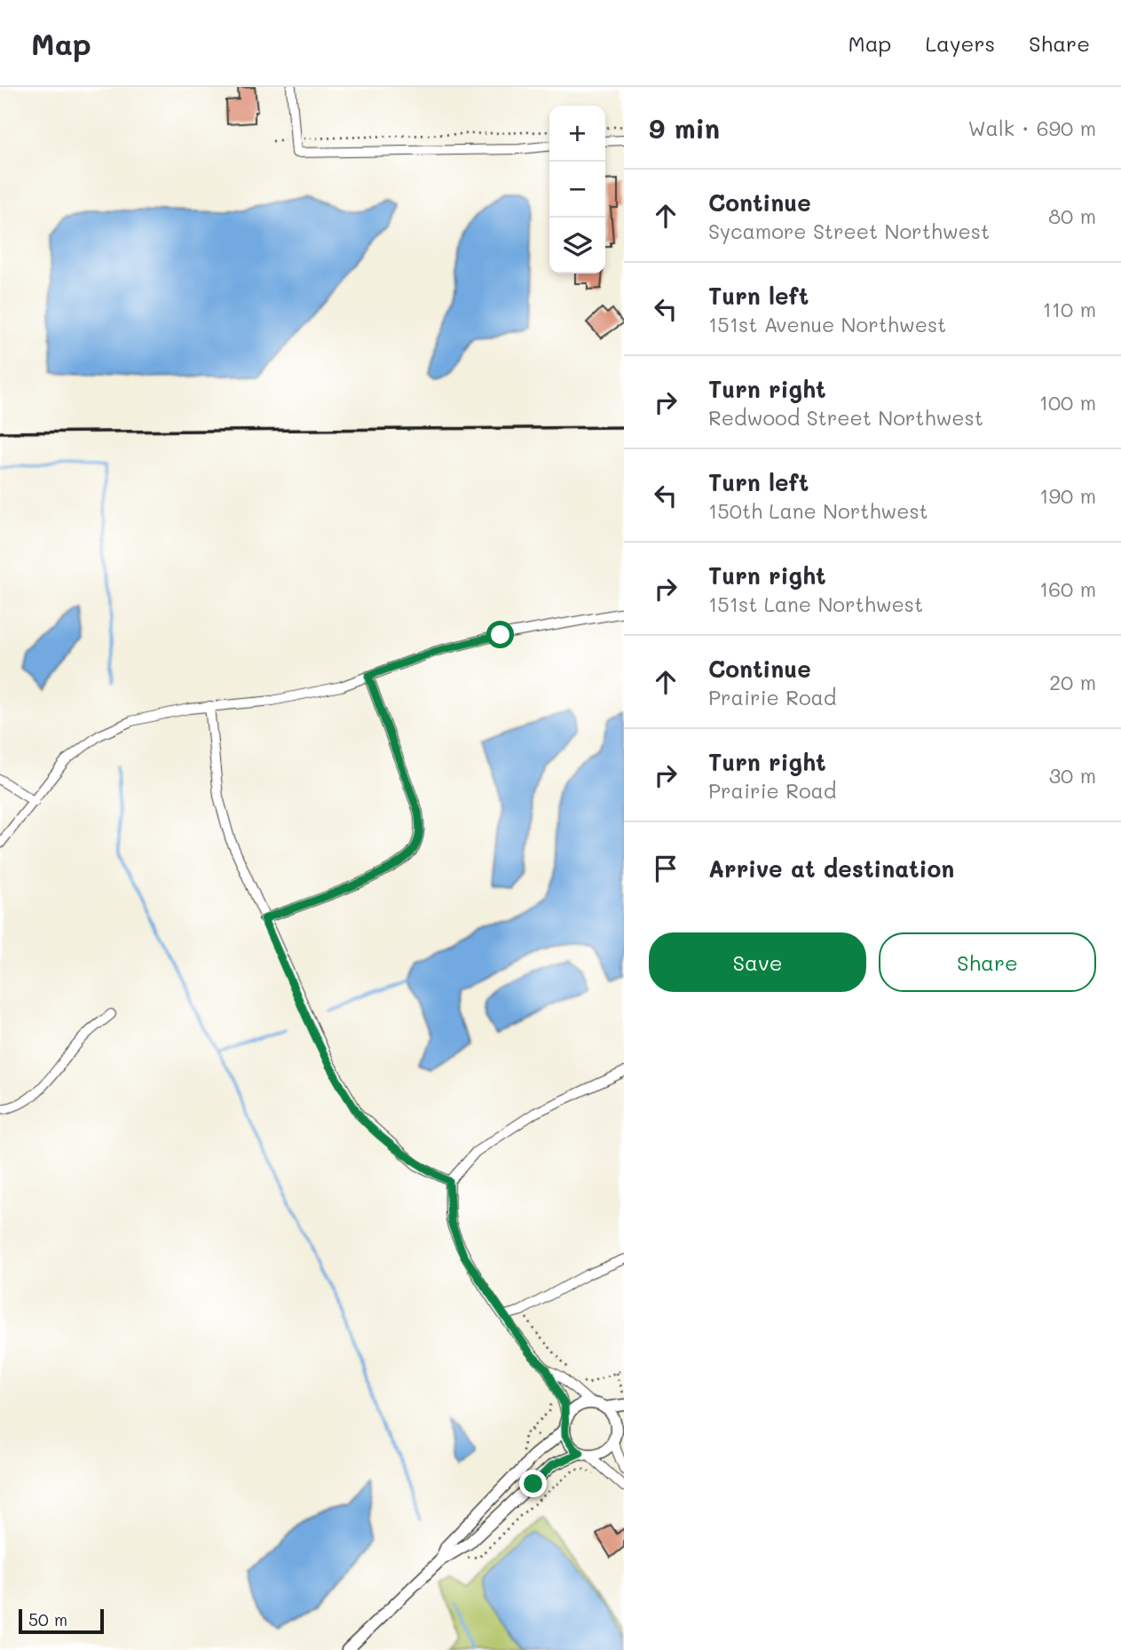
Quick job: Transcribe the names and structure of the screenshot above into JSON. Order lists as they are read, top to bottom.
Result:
{
  "scale_bar": "50 m",
  "page": {
    "header": "Map",
    "nav": ["Map", "Layers", "Share"],
    "heading": ["9 min", "Walk · 690 m"],
    "map_buttons": ["+", "−"],
    "list": [
      ["Continue", "Sycamore Street Northwest", "80 m"],
      ["Turn left", "151st Avenue Northwest", "110 m"],
      ["Turn right", "Redwood Street Northwest", "100 m"],
      ["Turn left", "150th Lane Northwest", "190 m"],
      ["Turn right", "151st Lane Northwest", "160 m"],
      ["Continue", "Prairie Road", "20 m"],
      ["Turn right", "Prairie Road", "30 m"],
      "Arrive at destination"
    ],
    "buttons": ["Save", "Share"],
    "scale": "50 m"
  }
}
